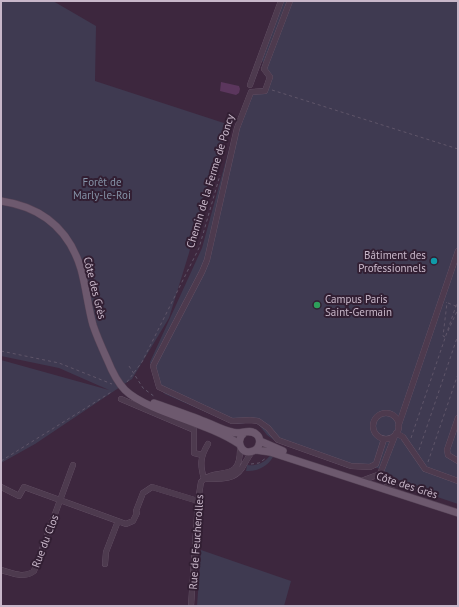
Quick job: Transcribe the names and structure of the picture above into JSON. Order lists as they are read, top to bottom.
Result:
{
  "streets": {
    "main road": ["Côte des Grès"],
    "street": ["Rue du Clos", "Rue de Feucherolles"],
    "path": ["Chemin de la Ferme de Poncy"]
  },
  "crossings": [
    ["Chemin de la Ferme de Poncy", "Côte des Grès"],
    ["Côte des Grès", "Rue de Feucherolles"]
  ],
  "parks": ["Forêt de Marly-le-Roi"],
  "places": ["Bâtiment des Professionnels", "Campus Paris Saint-Germain"]
}
